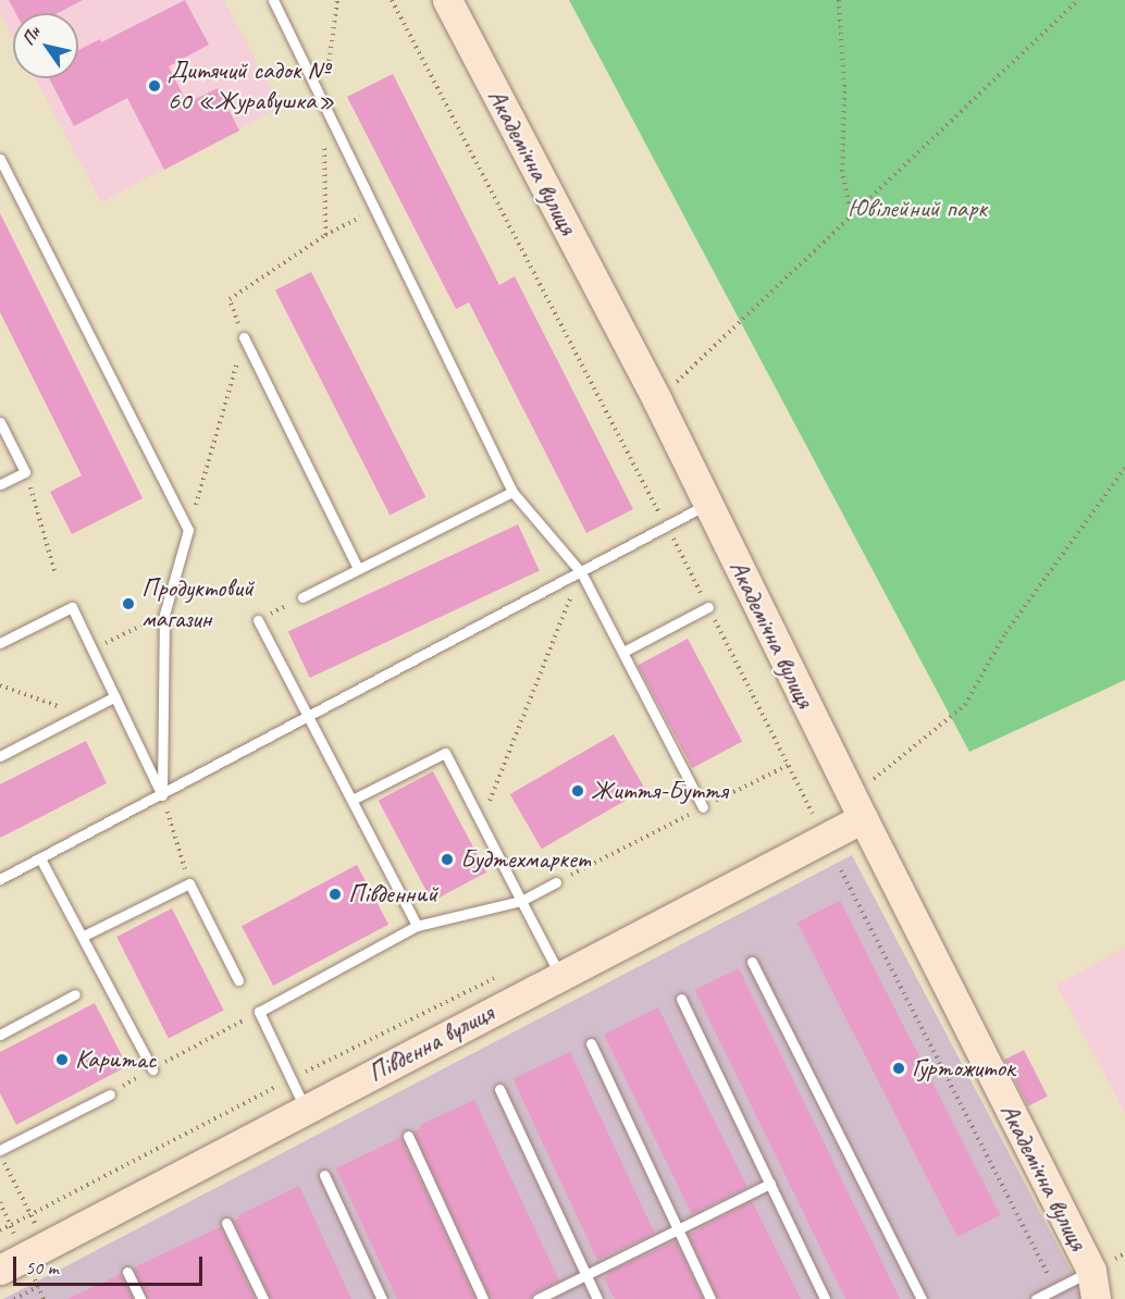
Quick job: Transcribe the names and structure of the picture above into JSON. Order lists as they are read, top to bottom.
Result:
{
  "streets": {
    "street": ["Академічна вулиця", "Південна вулиця"]
  },
  "crossings": [
    ["Академічна вулиця", "Південна вулиця"]
  ],
  "parks": ["Ювілейний парк"],
  "places": [
    "Дитячий садок № 60 «Журавушка»",
    "Продуктовий магазин",
    "Життя-Буття",
    "Будтехмаркет",
    "Південний",
    "Каритас",
    "Гуртожиток"
  ],
  "scale_bar": "50 m",
  "north": "top left"
}
